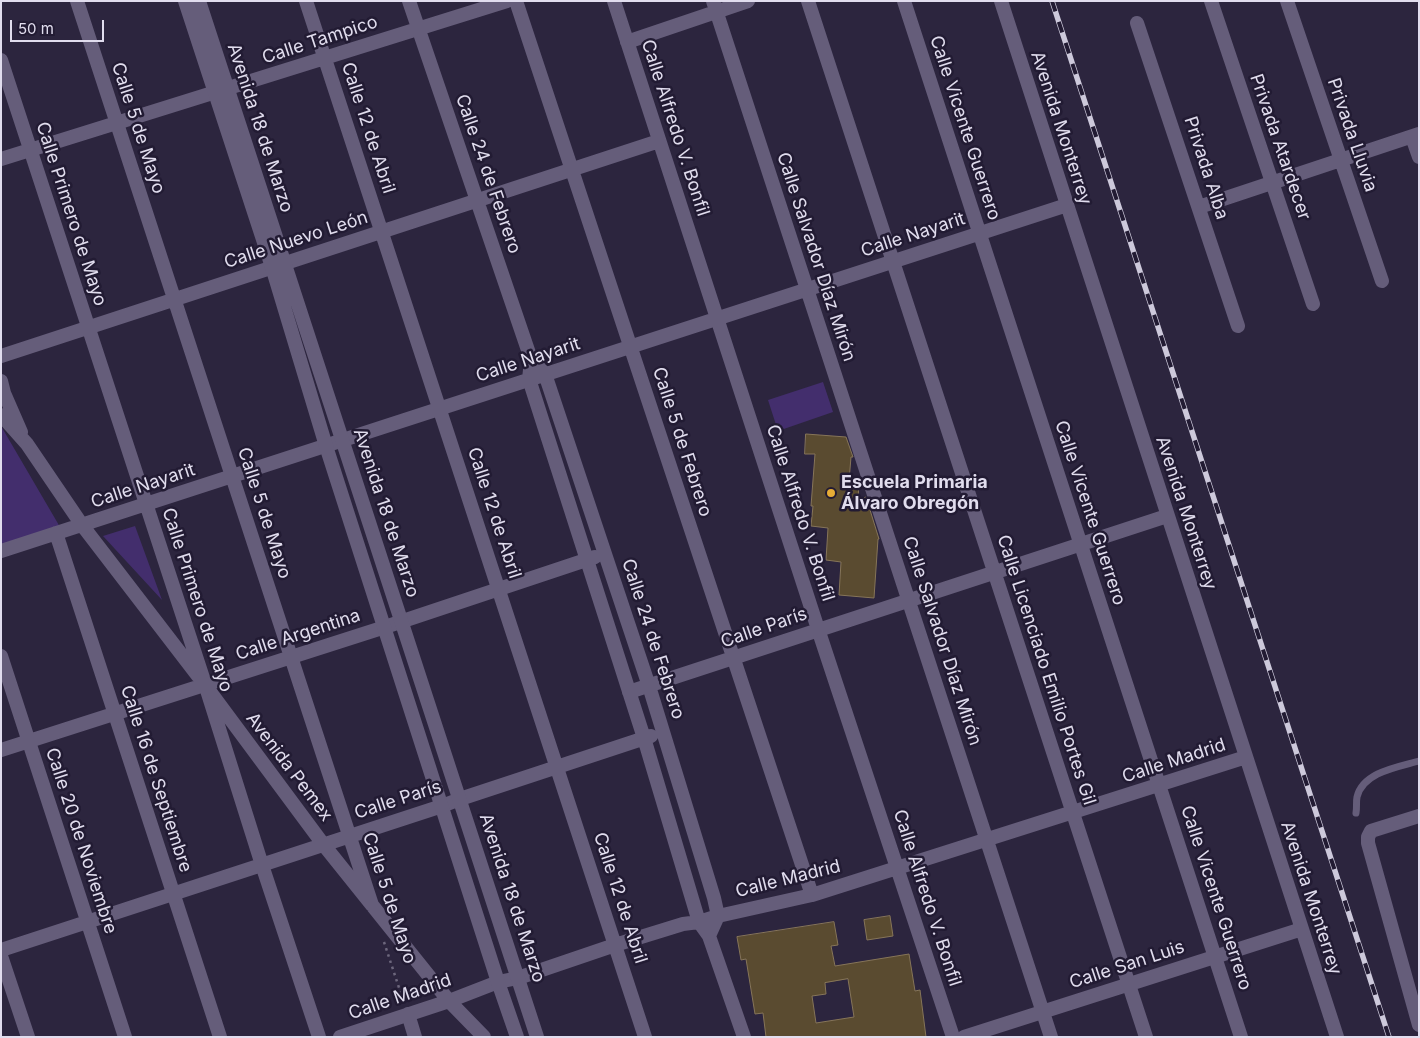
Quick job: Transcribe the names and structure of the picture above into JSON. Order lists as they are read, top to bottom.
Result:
{
  "streets": {
    "street": [
      "Calle Tampico",
      "Calle 5 de Mayo",
      "Avenida 18 de Marzo",
      "Calle 12 de Abril",
      "Calle Alfredo V. Bonfil",
      "Calle Vicente Guerrero",
      "Avenida Monterrey",
      "Privada Lluvia",
      "Privada Atardecer",
      "Privada Alba",
      "Calle 24 de Febrero",
      "Calle Primero de Mayo",
      "Calle Nayarit",
      "Calle Nuevo León",
      "Calle Salvador Díaz Mirón",
      "Calle 5 de Febrero",
      "Calle París",
      "Calle Argentina",
      "Calle Licenciado Emilio Portes Gil",
      "Calle Madrid",
      "Avenida Pemex",
      "Calle 16 de Septiembre",
      "Calle 20 de Noviembre",
      "Calle San Luis"
    ]
  },
  "crossings": [
    ["Calle Tampico", "Calle 5 de Mayo"],
    ["Calle Tampico", "Avenida 18 de Marzo"],
    ["Calle Tampico", "Calle 12 de Abril"],
    ["Calle Tampico", "Calle 24 de Febrero"],
    ["Calle Tampico", "Calle Primero de Mayo"],
    ["Calle 5 de Mayo", "Calle Nayarit"],
    ["Calle 5 de Mayo", "Calle Nuevo León"],
    ["Calle 5 de Mayo", "Calle París"],
    ["Calle 5 de Mayo", "Calle Argentina"],
    ["Calle 5 de Mayo", "Calle Madrid"],
    ["Calle 5 de Mayo", "Avenida Pemex"],
    ["Avenida 18 de Marzo", "Calle Nayarit"],
    ["Avenida 18 de Marzo", "Calle Nuevo León"],
    ["Avenida 18 de Marzo", "Calle París"],
    ["Avenida 18 de Marzo", "Calle Argentina"],
    ["Avenida 18 de Marzo", "Calle Madrid"],
    ["Calle 12 de Abril", "Calle Nayarit"],
    ["Calle 12 de Abril", "Calle Nuevo León"],
    ["Calle 12 de Abril", "Calle París"],
    ["Calle 12 de Abril", "Calle Argentina"],
    ["Calle 12 de Abril", "Calle Madrid"],
    ["Calle Alfredo V. Bonfil", "Calle Nayarit"],
    ["Calle Alfredo V. Bonfil", "Calle Nuevo León"],
    ["Calle Alfredo V. Bonfil", "Calle París"],
    ["Calle Alfredo V. Bonfil", "Calle Madrid"],
    ["Calle Vicente Guerrero", "Calle Nayarit"],
    ["Calle Vicente Guerrero", "Calle París"],
    ["Calle Vicente Guerrero", "Calle Madrid"],
    ["Calle Vicente Guerrero", "Calle San Luis"],
    ["Avenida Monterrey", "Calle Nayarit"],
    ["Avenida Monterrey", "Calle París"],
    ["Avenida Monterrey", "Calle Madrid"],
    ["Avenida Monterrey", "Calle San Luis"],
    ["Calle 24 de Febrero", "Calle Nayarit"],
    ["Calle 24 de Febrero", "Calle Nuevo León"],
    ["Calle 24 de Febrero", "Calle París"],
    ["Calle 24 de Febrero", "Calle Argentina"],
    ["Calle 24 de Febrero", "Calle Madrid"],
    ["Calle Primero de Mayo", "Calle Nayarit"],
    ["Calle Primero de Mayo", "Calle Nuevo León"],
    ["Calle Primero de Mayo", "Calle París"],
    ["Calle Primero de Mayo", "Calle Argentina"],
    ["Calle Primero de Mayo", "Avenida Pemex"],
    ["Calle Nayarit", "Calle Salvador Díaz Mirón"],
    ["Calle Nayarit", "Calle 5 de Febrero"],
    ["Calle Nayarit", "Calle Licenciado Emilio Portes Gil"],
    ["Calle Nayarit", "Avenida Pemex"],
    ["Calle Nayarit", "Calle 16 de Septiembre"],
    ["Calle Nuevo León", "Calle 5 de Febrero"],
    ["Calle Salvador Díaz Mirón", "Calle París"],
    ["Calle Salvador Díaz Mirón", "Calle Madrid"],
    ["Calle Salvador Díaz Mirón", "Calle San Luis"],
    ["Calle 5 de Febrero", "Calle París"],
    ["Calle 5 de Febrero", "Calle Madrid"],
    ["Calle París", "Calle Licenciado Emilio Portes Gil"],
    ["Calle París", "Avenida Pemex"],
    ["Calle París", "Calle 16 de Septiembre"],
    ["Calle París", "Calle 20 de Noviembre"],
    ["Calle Argentina", "Avenida Pemex"],
    ["Calle Argentina", "Calle 16 de Septiembre"],
    ["Calle Argentina", "Calle 20 de Noviembre"],
    ["Calle Licenciado Emilio Portes Gil", "Calle Madrid"],
    ["Calle Licenciado Emilio Portes Gil", "Calle San Luis"],
    ["Calle Madrid", "Avenida Pemex"]
  ],
  "places": ["Escuela Primaria Álvaro Obregón"],
  "scale_bar": "50 m"
}
